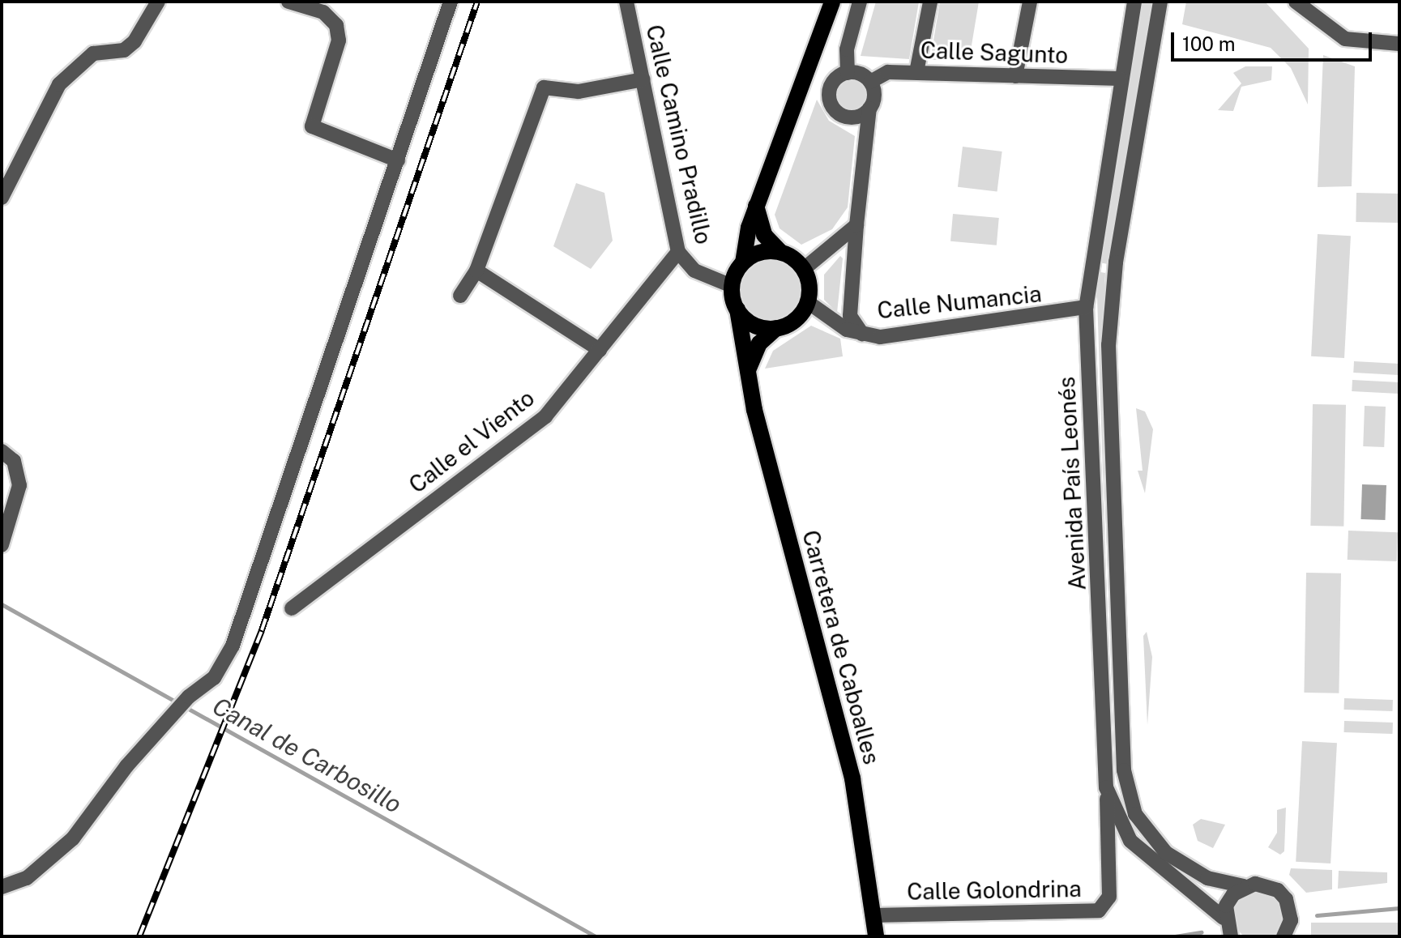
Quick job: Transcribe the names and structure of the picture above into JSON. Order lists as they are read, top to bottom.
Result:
{
  "streets": {
    "main road": ["Carretera de Caboalles"],
    "street": [
      "Calle Sagunto",
      "Calle Camino Pradillo",
      "Calle Numancia",
      "Calle el Viento",
      "Avenida País Leonés",
      "Calle Golondrina"
    ]
  },
  "crossings": [
    ["Calle Sagunto", "Avenida País Leonés"],
    ["Calle Camino Pradillo", "Calle Numancia"],
    ["Calle Camino Pradillo", "Calle el Viento"],
    ["Calle Camino Pradillo", "Carretera de Caboalles"],
    ["Calle Numancia", "Avenida País Leonés"],
    ["Calle Numancia", "Carretera de Caboalles"],
    ["Avenida País Leonés", "Calle Golondrina"],
    ["Carretera de Caboalles", "Calle Golondrina"]
  ],
  "water": ["Canal de Carbosillo"],
  "scale_bar": "100 m"
}
